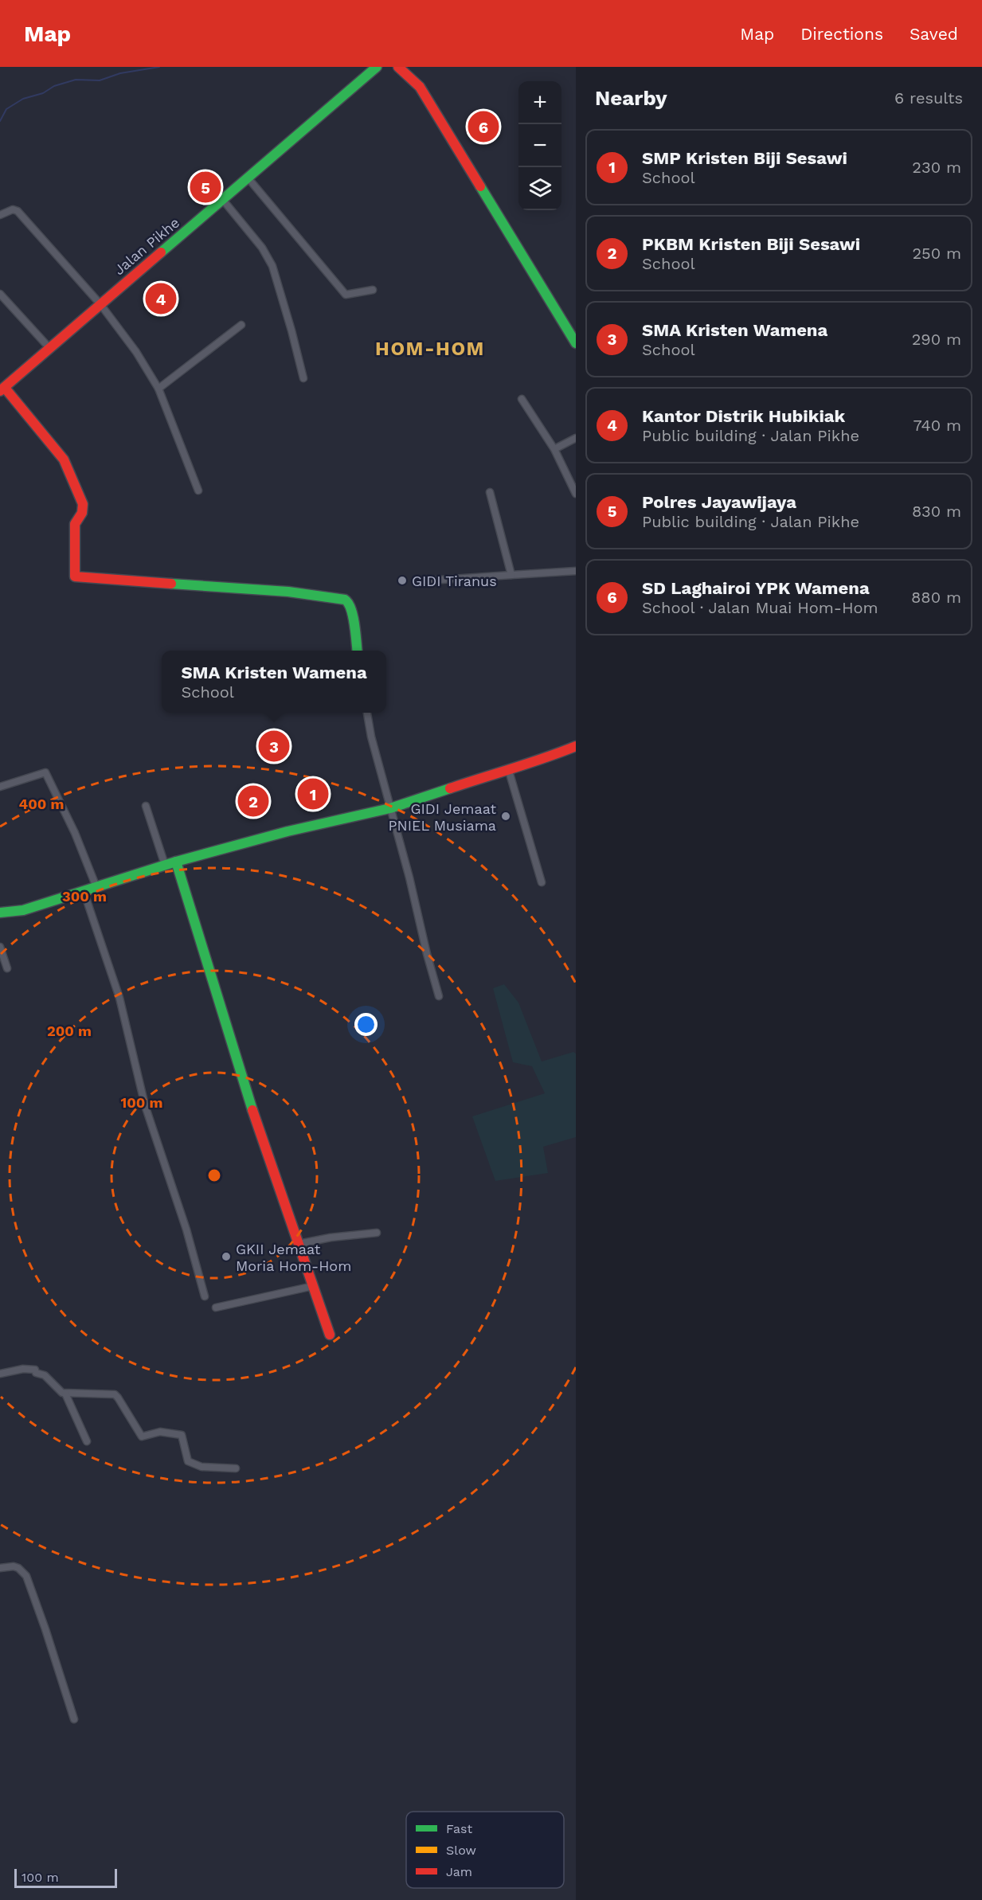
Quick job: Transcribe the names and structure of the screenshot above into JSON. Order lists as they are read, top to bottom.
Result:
{
  "streets": {
    "main road": ["Jalan Pikhe"]
  },
  "districts": ["HOM-HOM"],
  "places": ["GIDI Tiranus", "GIDI Jemaat PNIEL Musiama", "GKII Jemaat Moria Hom-Hom"],
  "legend": ["Fast", "Slow", "Jam"],
  "scale_bar": "100 m",
  "page": {
    "header": "Map",
    "nav": ["Map", "Directions", "Saved"],
    "heading": ["Nearby", "6 results"],
    "map_buttons": ["+", "−"],
    "pins": [
      "6",
      "5",
      "4",
      "3",
      "1",
      "2"
    ],
    "list": [
      {
        "mark": "1",
        "name": "SMP Kristen Biji Sesawi",
        "note": "School",
        "value": "230 m"
      },
      {
        "mark": "2",
        "name": "PKBM Kristen Biji Sesawi",
        "note": "School",
        "value": "250 m"
      },
      {
        "mark": "3",
        "name": "SMA Kristen Wamena",
        "note": "School",
        "value": "290 m"
      },
      {
        "mark": "4",
        "name": "Kantor Distrik Hubikiak",
        "note": "Public building · Jalan Pikhe",
        "value": "740 m"
      },
      {
        "mark": "5",
        "name": "Polres Jayawijaya",
        "note": "Public building · Jalan Pikhe",
        "value": "830 m"
      },
      {
        "mark": "6",
        "name": "SD Laghairoi YPK Wamena",
        "note": "School · Jalan Muai Hom-Hom",
        "value": "880 m"
      }
    ],
    "popup": ["SMA Kristen Wamena", "School"],
    "scale": "100 m"
  },
  "rings": [
    "400 m",
    "300 m",
    "200 m",
    "100 m"
  ]
}
